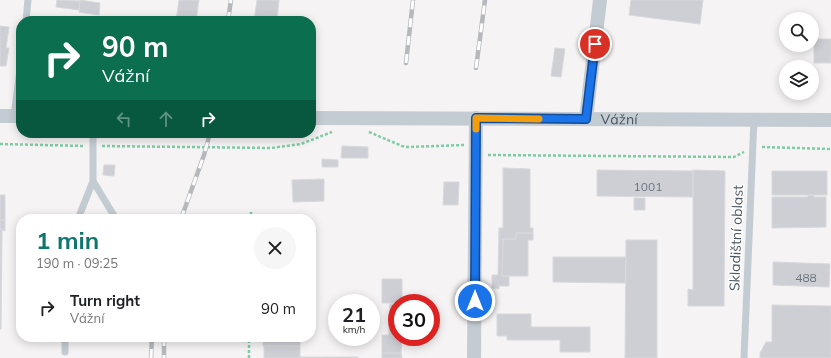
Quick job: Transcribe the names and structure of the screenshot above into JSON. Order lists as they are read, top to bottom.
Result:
{
  "streets": {
    "street": ["Vážní"],
    "lane": ["Skladištní oblast"]
  },
  "crossings": [
    ["Vážní", "Skladištní oblast"]
  ],
  "house_numbers": ["1001", "488"],
  "page": {
    "turn": ["90 m", "Vážní"],
    "heading": ["1 min", "190 m · 09:25"],
    "list": [
      {
        "name": "Turn right",
        "note": "Vážní",
        "value": "90 m"
      }
    ],
    "speed": "21 km/h",
    "limit": "30"
  }
}
